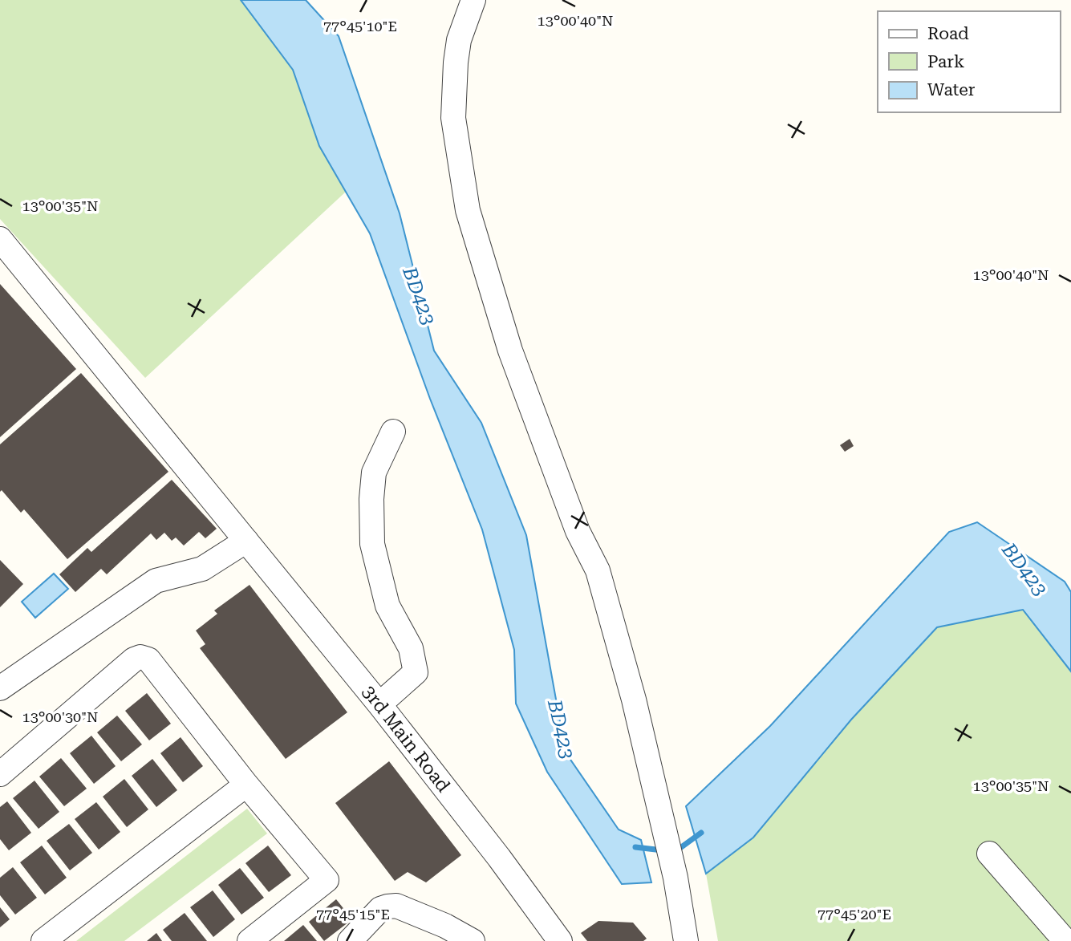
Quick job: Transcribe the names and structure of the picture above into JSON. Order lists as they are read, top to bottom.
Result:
{
  "streets": {
    "street": ["3rd Main Road"]
  },
  "water": ["BD423"],
  "legend": ["Road", "Park", "Water"],
  "coordinates": [
    "13°00'40\"N",
    "77°45'10\"E",
    "13°00'35\"N",
    "13°00'30\"N",
    "77°45'15\"E",
    "77°45'20\"E"
  ]
}
